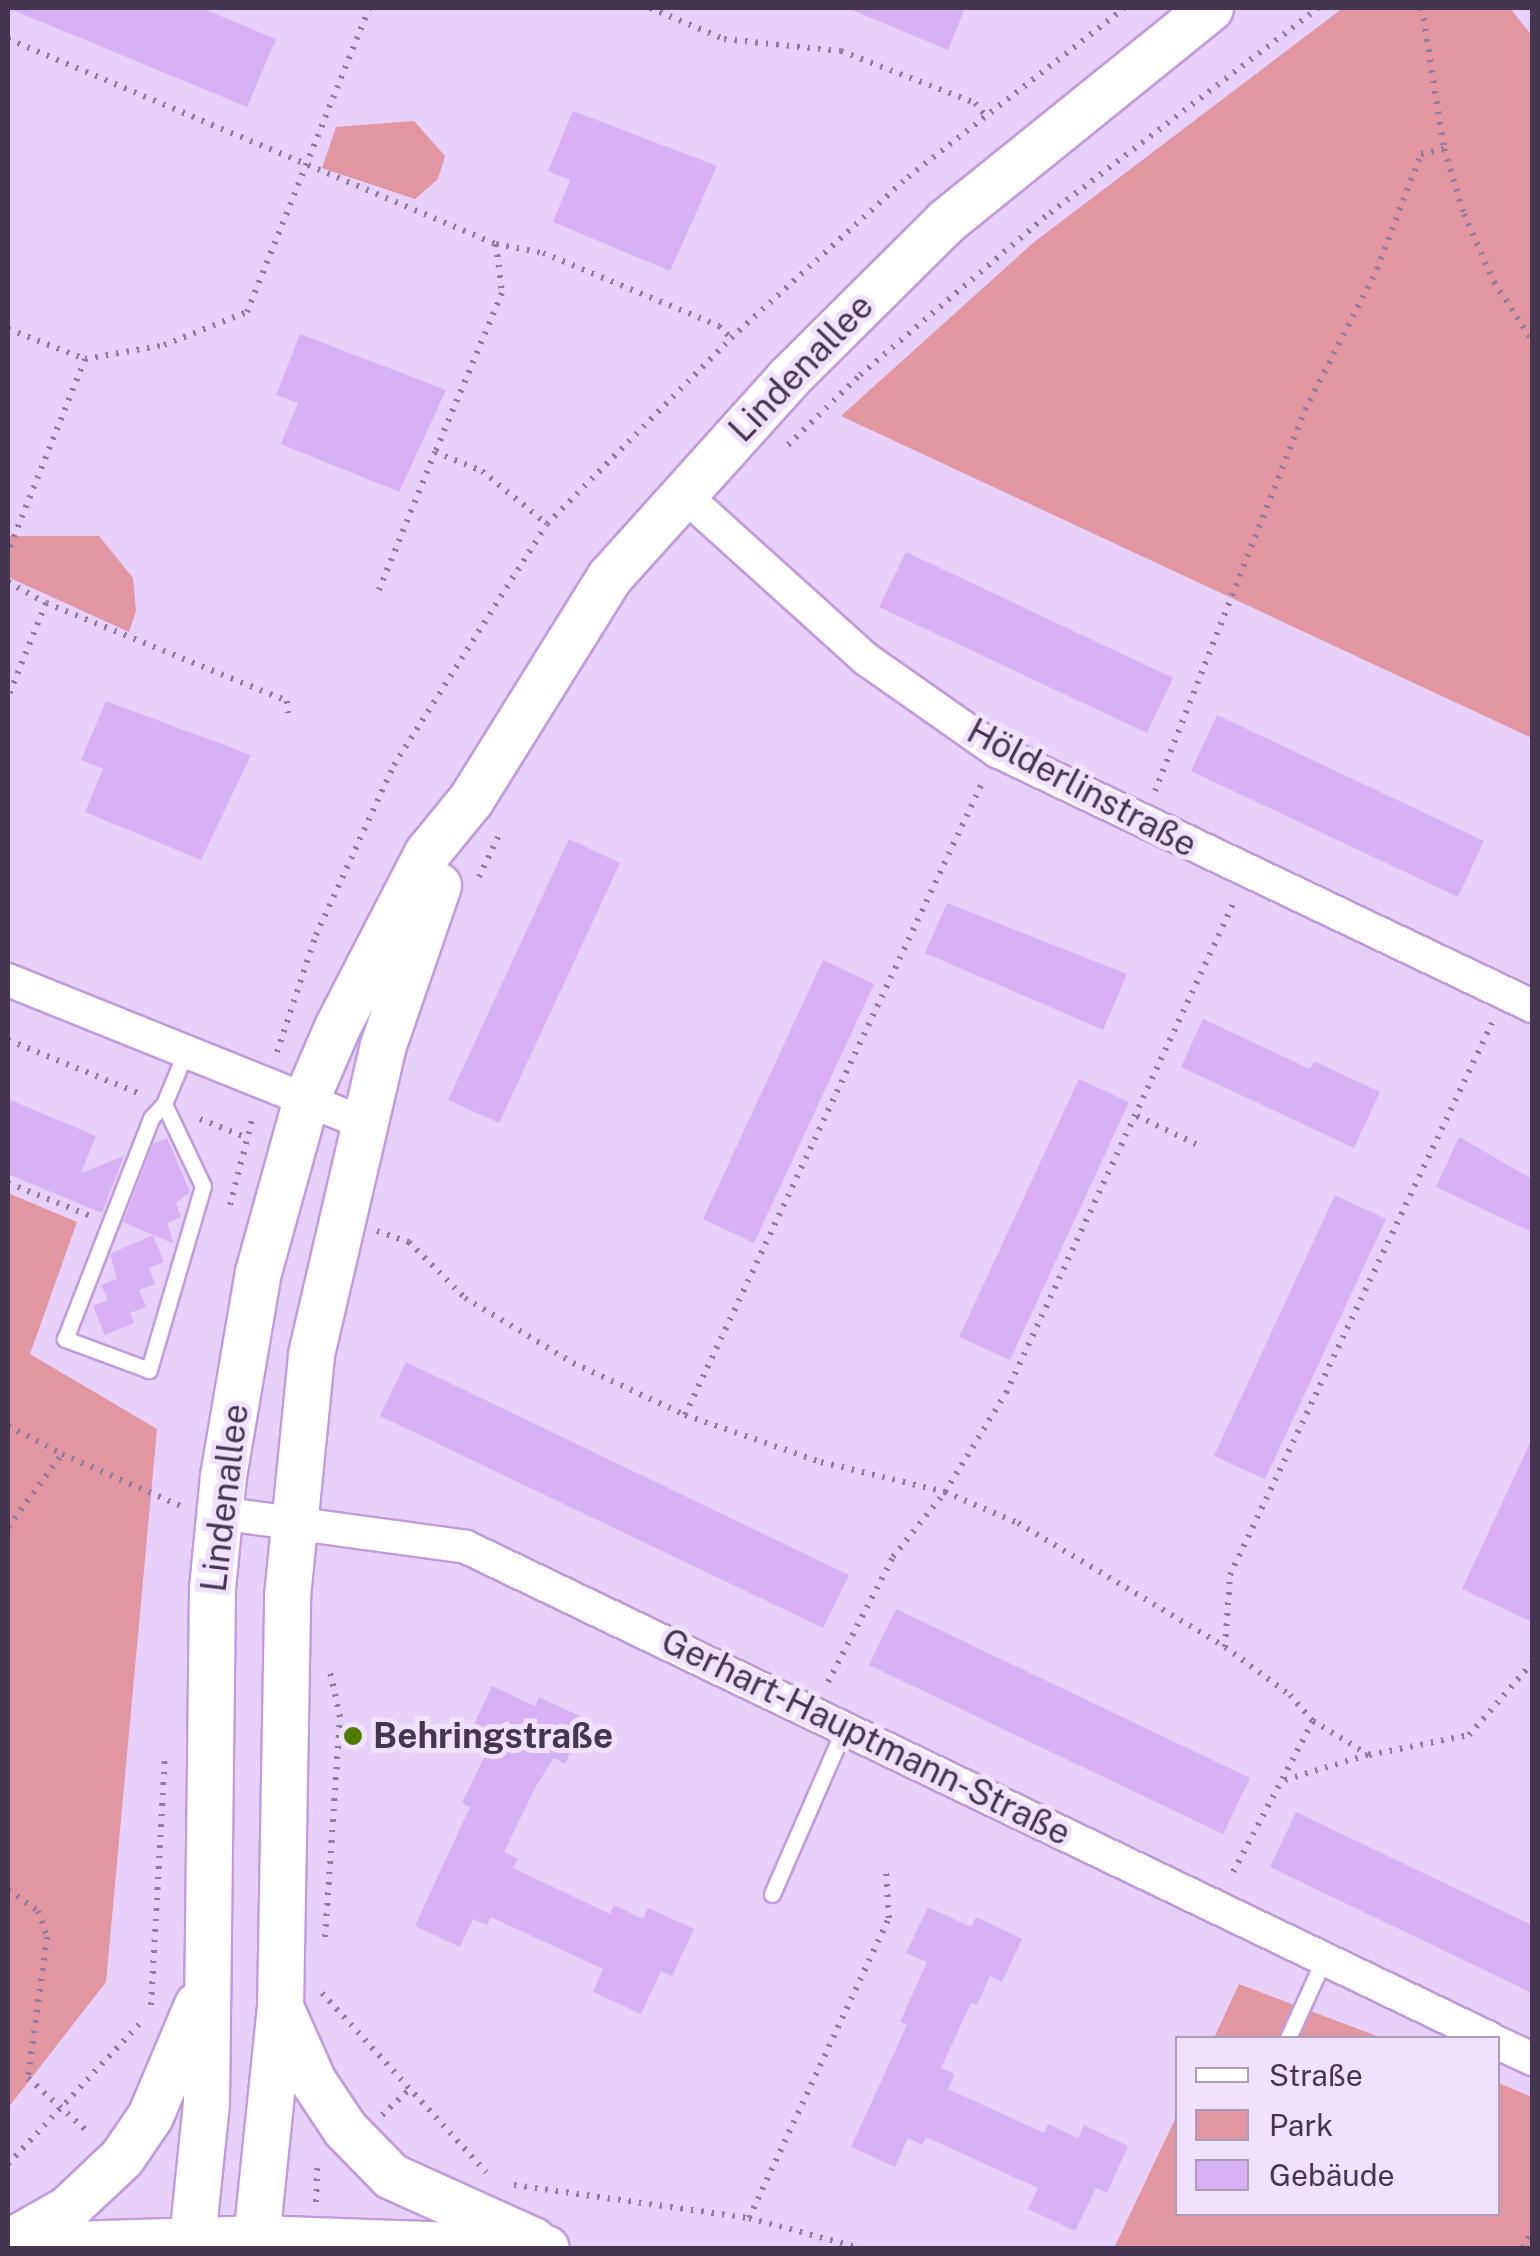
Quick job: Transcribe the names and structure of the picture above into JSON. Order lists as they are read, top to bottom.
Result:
{
  "streets": {
    "street": ["Lindenallee", "Hölderlinstraße", "Gerhart-Hauptmann-Straße"]
  },
  "crossings": [
    ["Lindenallee", "Hölderlinstraße"],
    ["Lindenallee", "Gerhart-Hauptmann-Straße"]
  ],
  "places": ["Behringstraße"],
  "legend": ["Straße", "Park", "Gebäude"]
}
